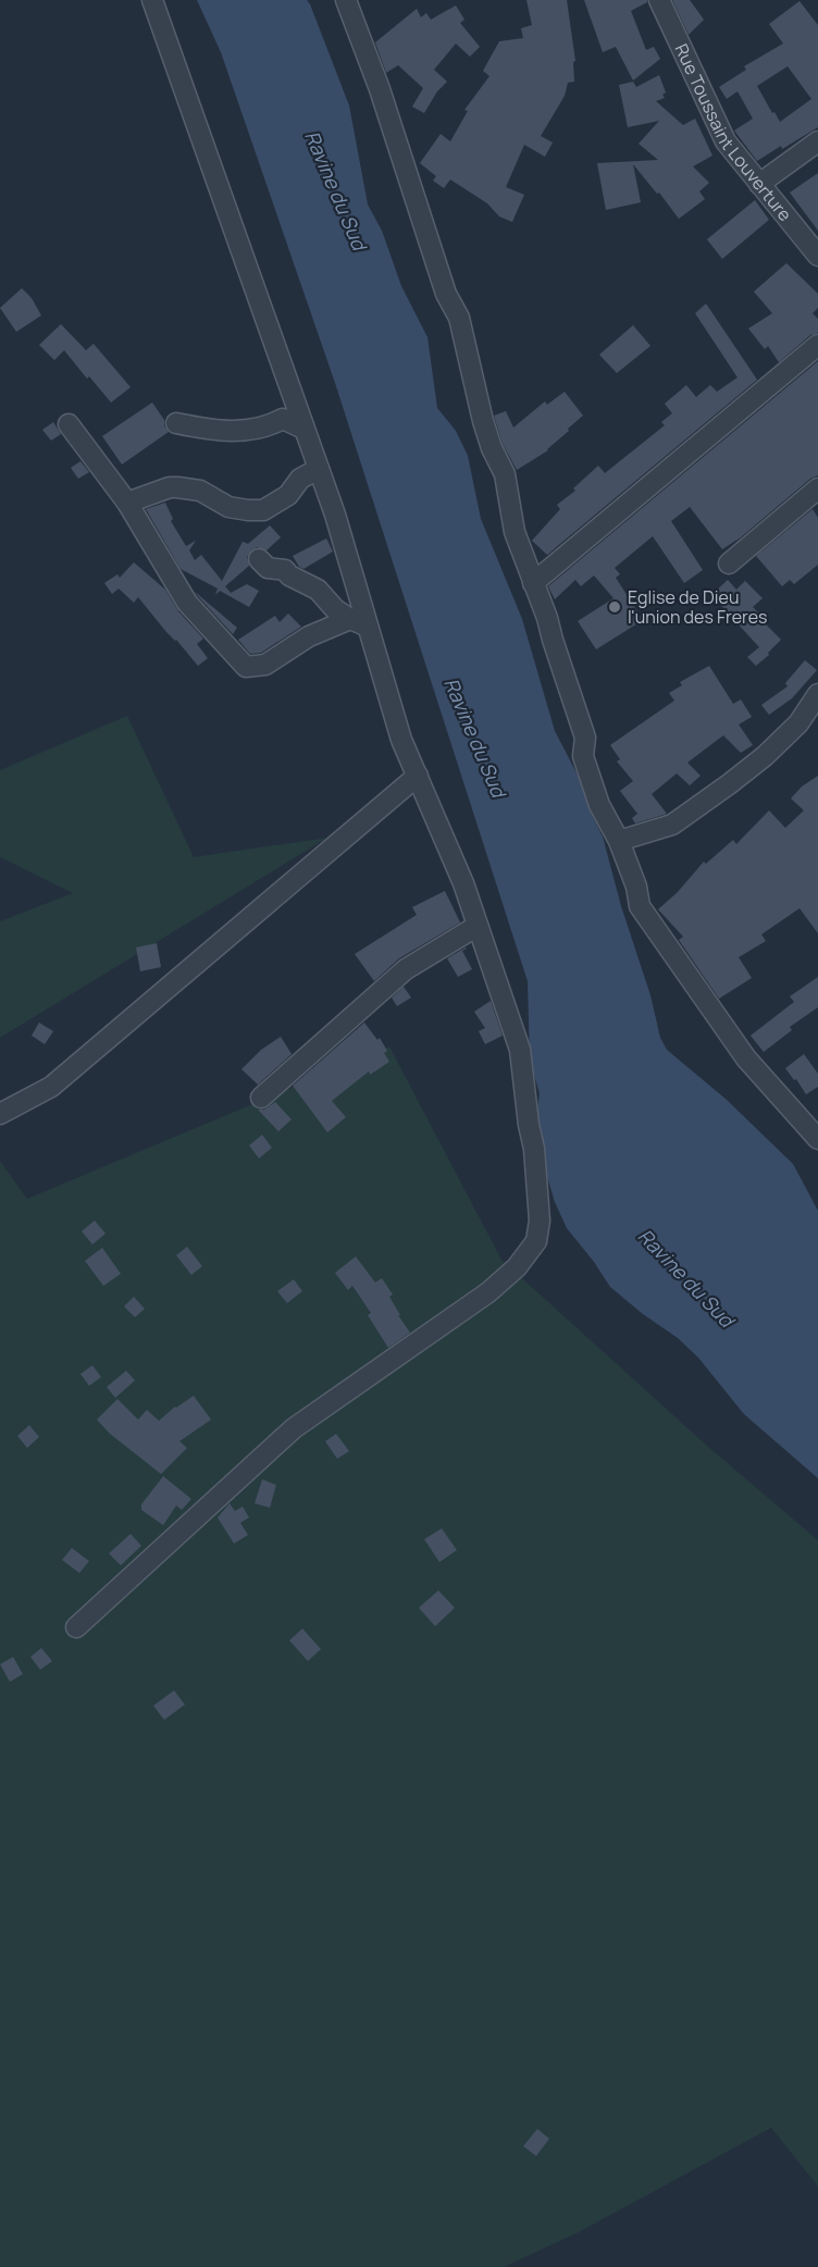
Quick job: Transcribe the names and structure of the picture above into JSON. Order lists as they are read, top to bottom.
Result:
{
  "streets": {
    "street": ["Rue Toussaint Louverture"]
  },
  "water": ["Ravine du Sud"],
  "places": ["Eglise de Dieu l'union des Freres"]
}
